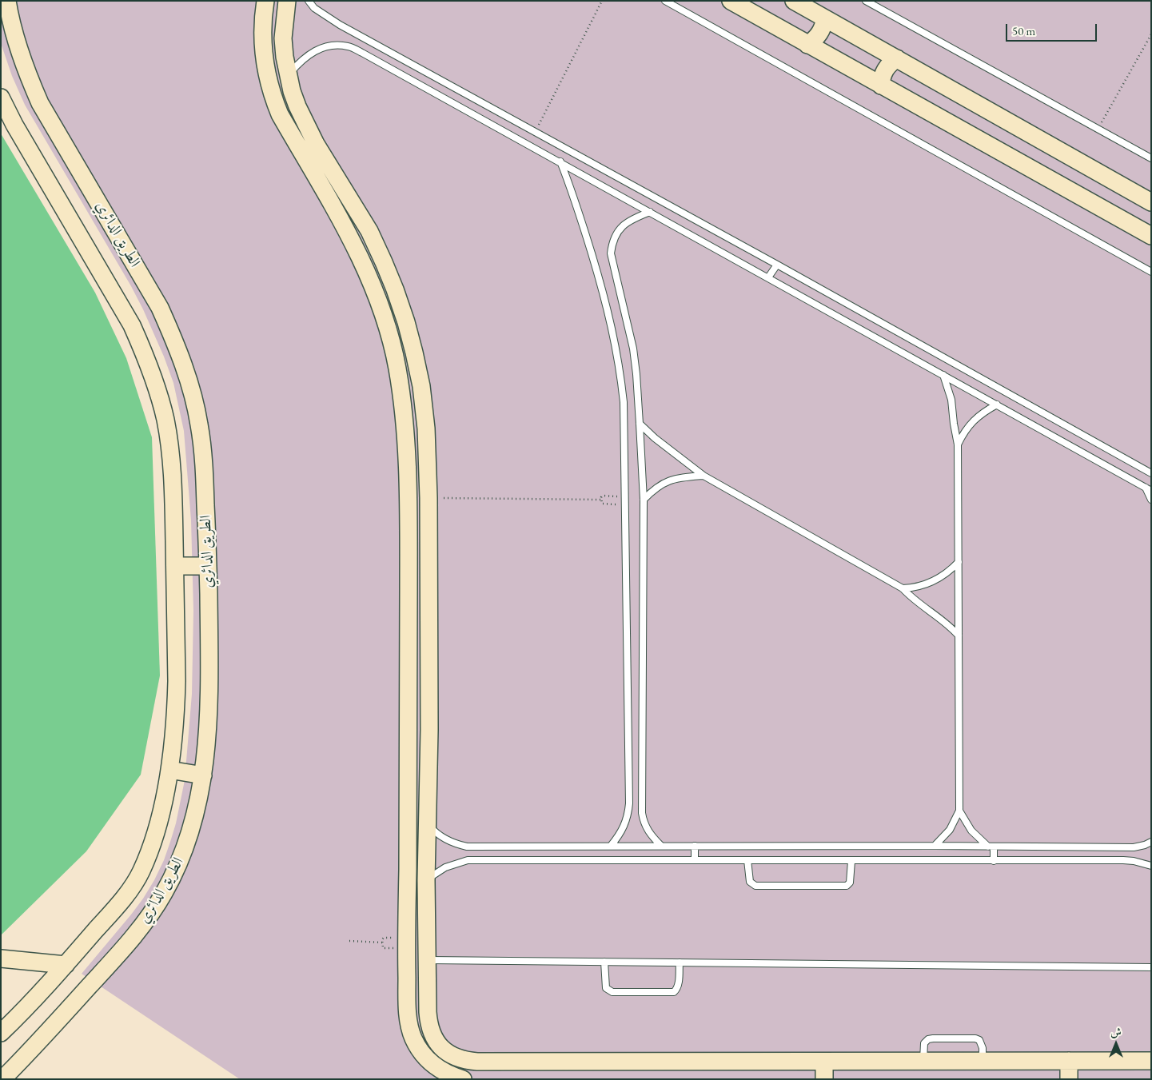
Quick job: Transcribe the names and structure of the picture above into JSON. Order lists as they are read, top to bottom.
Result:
{
  "streets": {
    "main road": ["الطريق الدائري"]
  },
  "scale_bar": "50 m",
  "north": "top"
}
